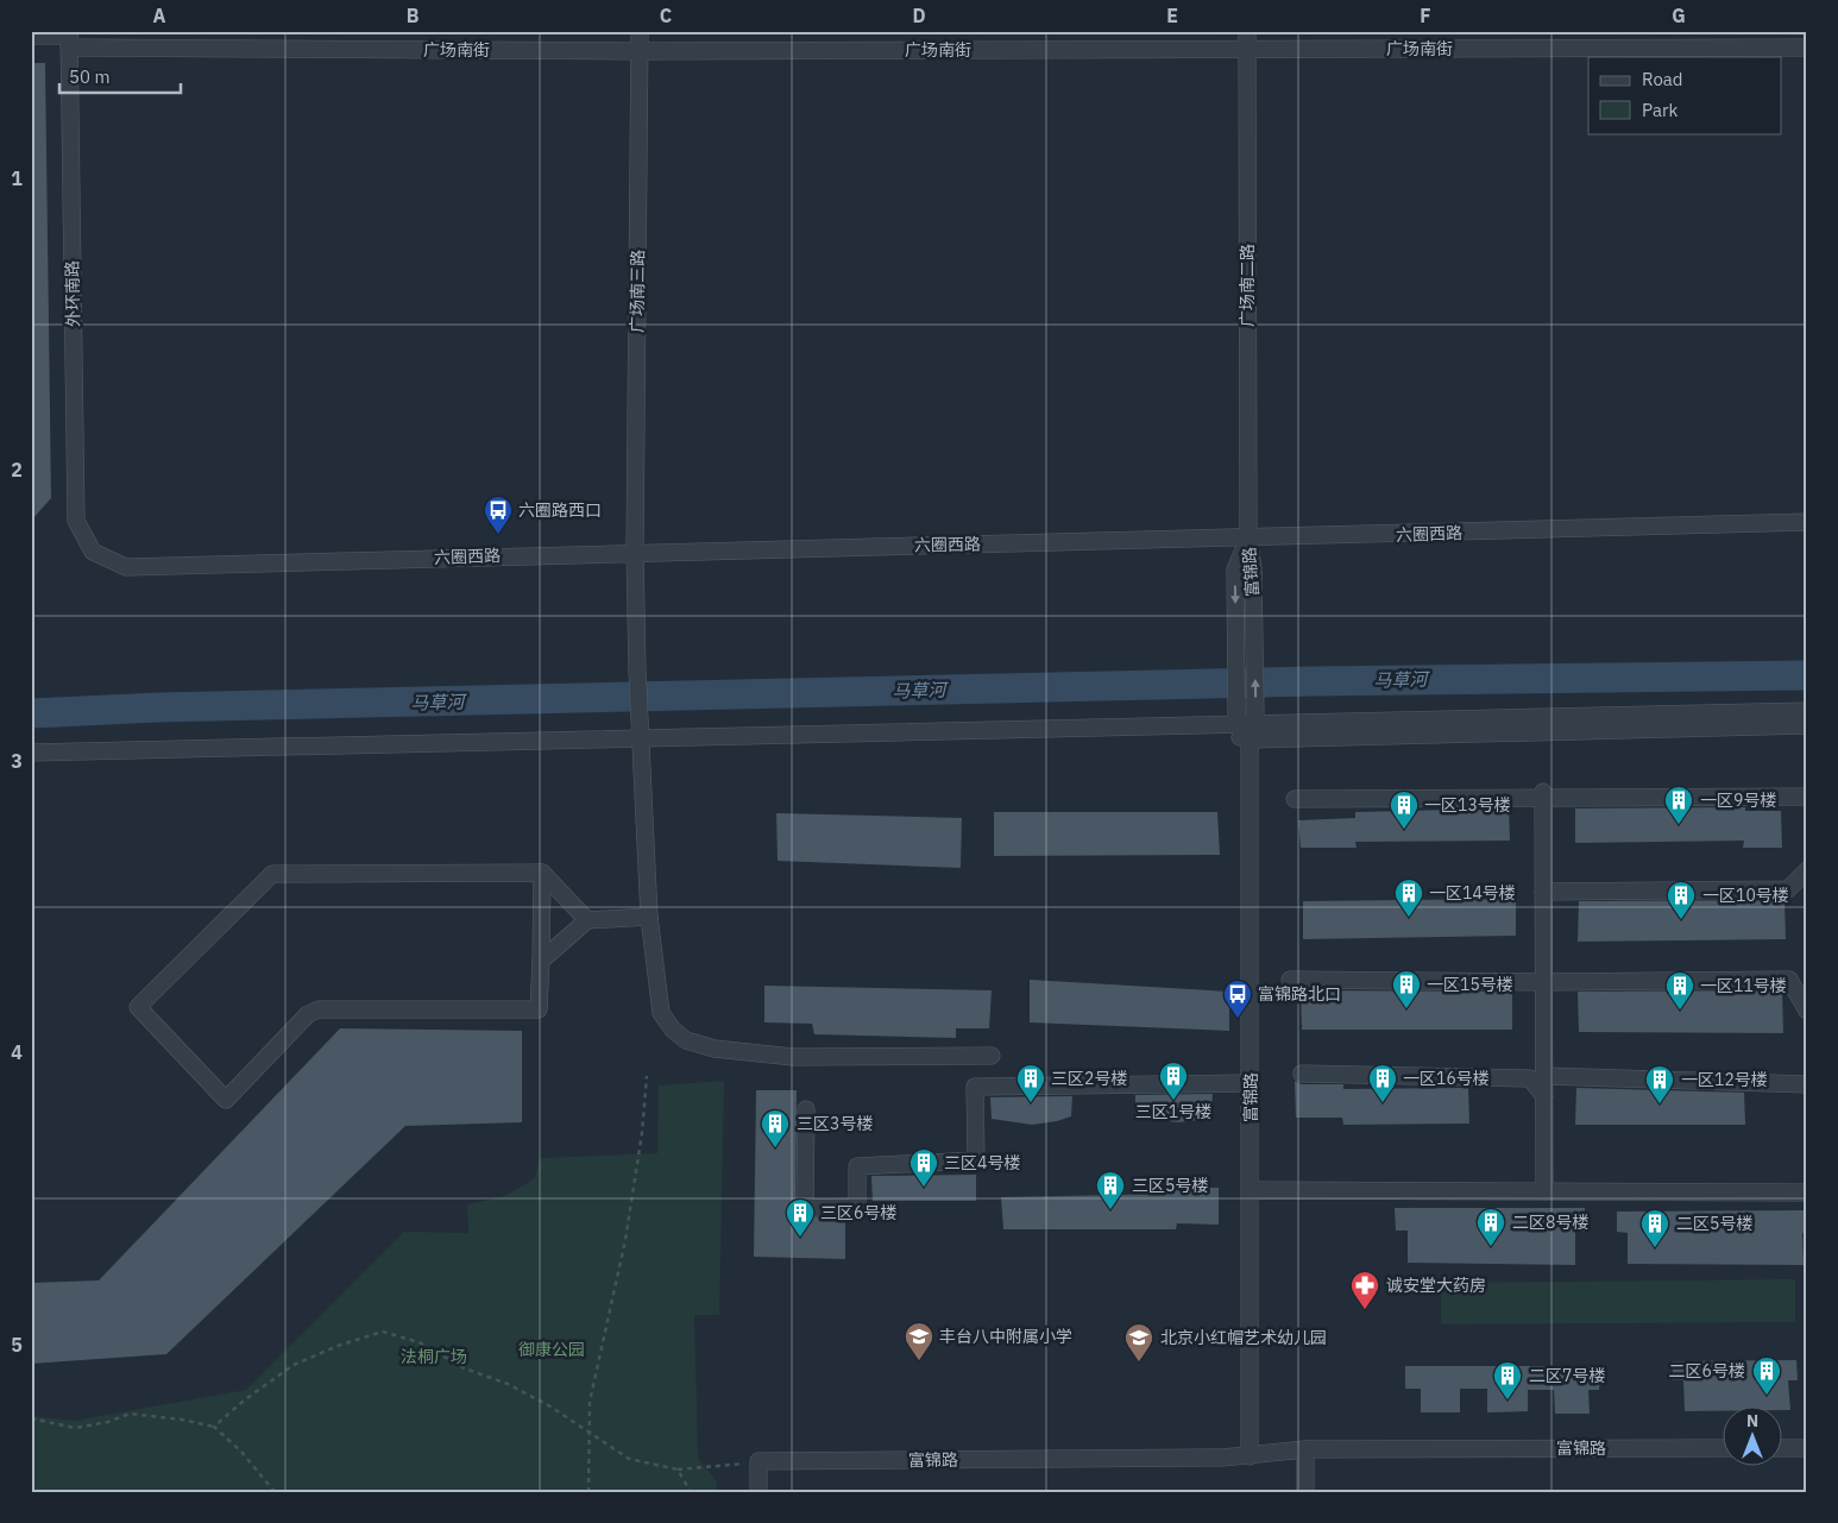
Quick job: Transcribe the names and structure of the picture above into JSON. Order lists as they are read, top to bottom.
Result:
{
  "streets": {
    "street": [
      "广场南街",
      "广场南二路",
      "广场南三路",
      "外环南路",
      "六圈西路",
      "富锦路"
    ]
  },
  "crossings": [
    ["广场南街", "广场南二路"],
    ["广场南街", "广场南三路"],
    ["广场南街", "外环南路"],
    ["广场南二路", "六圈西路"],
    ["广场南二路", "富锦路"],
    ["广场南三路", "六圈西路"],
    ["外环南路", "六圈西路"],
    ["六圈西路", "富锦路"]
  ],
  "water": ["马草河"],
  "parks": ["御康公园", "法桐广场"],
  "places": {
    "bus stop": ["六圈路西口", "富锦路北口"],
    "building": [
      "一区9号楼",
      "一区13号楼",
      "一区14号楼",
      "一区10号楼",
      "一区15号楼",
      "一区11号楼",
      "三区1号楼",
      "三区2号楼",
      "一区16号楼",
      "一区12号楼",
      "三区3号楼",
      "三区4号楼",
      "三区5号楼",
      "三区6号楼",
      "二区8号楼",
      "二区5号楼",
      "二区6号楼",
      "二区7号楼"
    ],
    "pharmacy": ["诚安堂大药房"],
    "school or university": ["丰台八中附属小学", "北京小红帽艺术幼儿园"]
  },
  "legend": ["Road", "Park"],
  "scale_bar": "50 m",
  "north": "top",
  "grid": {
    "columns": [
      "A",
      "B",
      "C",
      "D",
      "E",
      "F",
      "G"
    ],
    "rows": [
      "1",
      "2",
      "3",
      "4",
      "5"
    ]
  }
}
